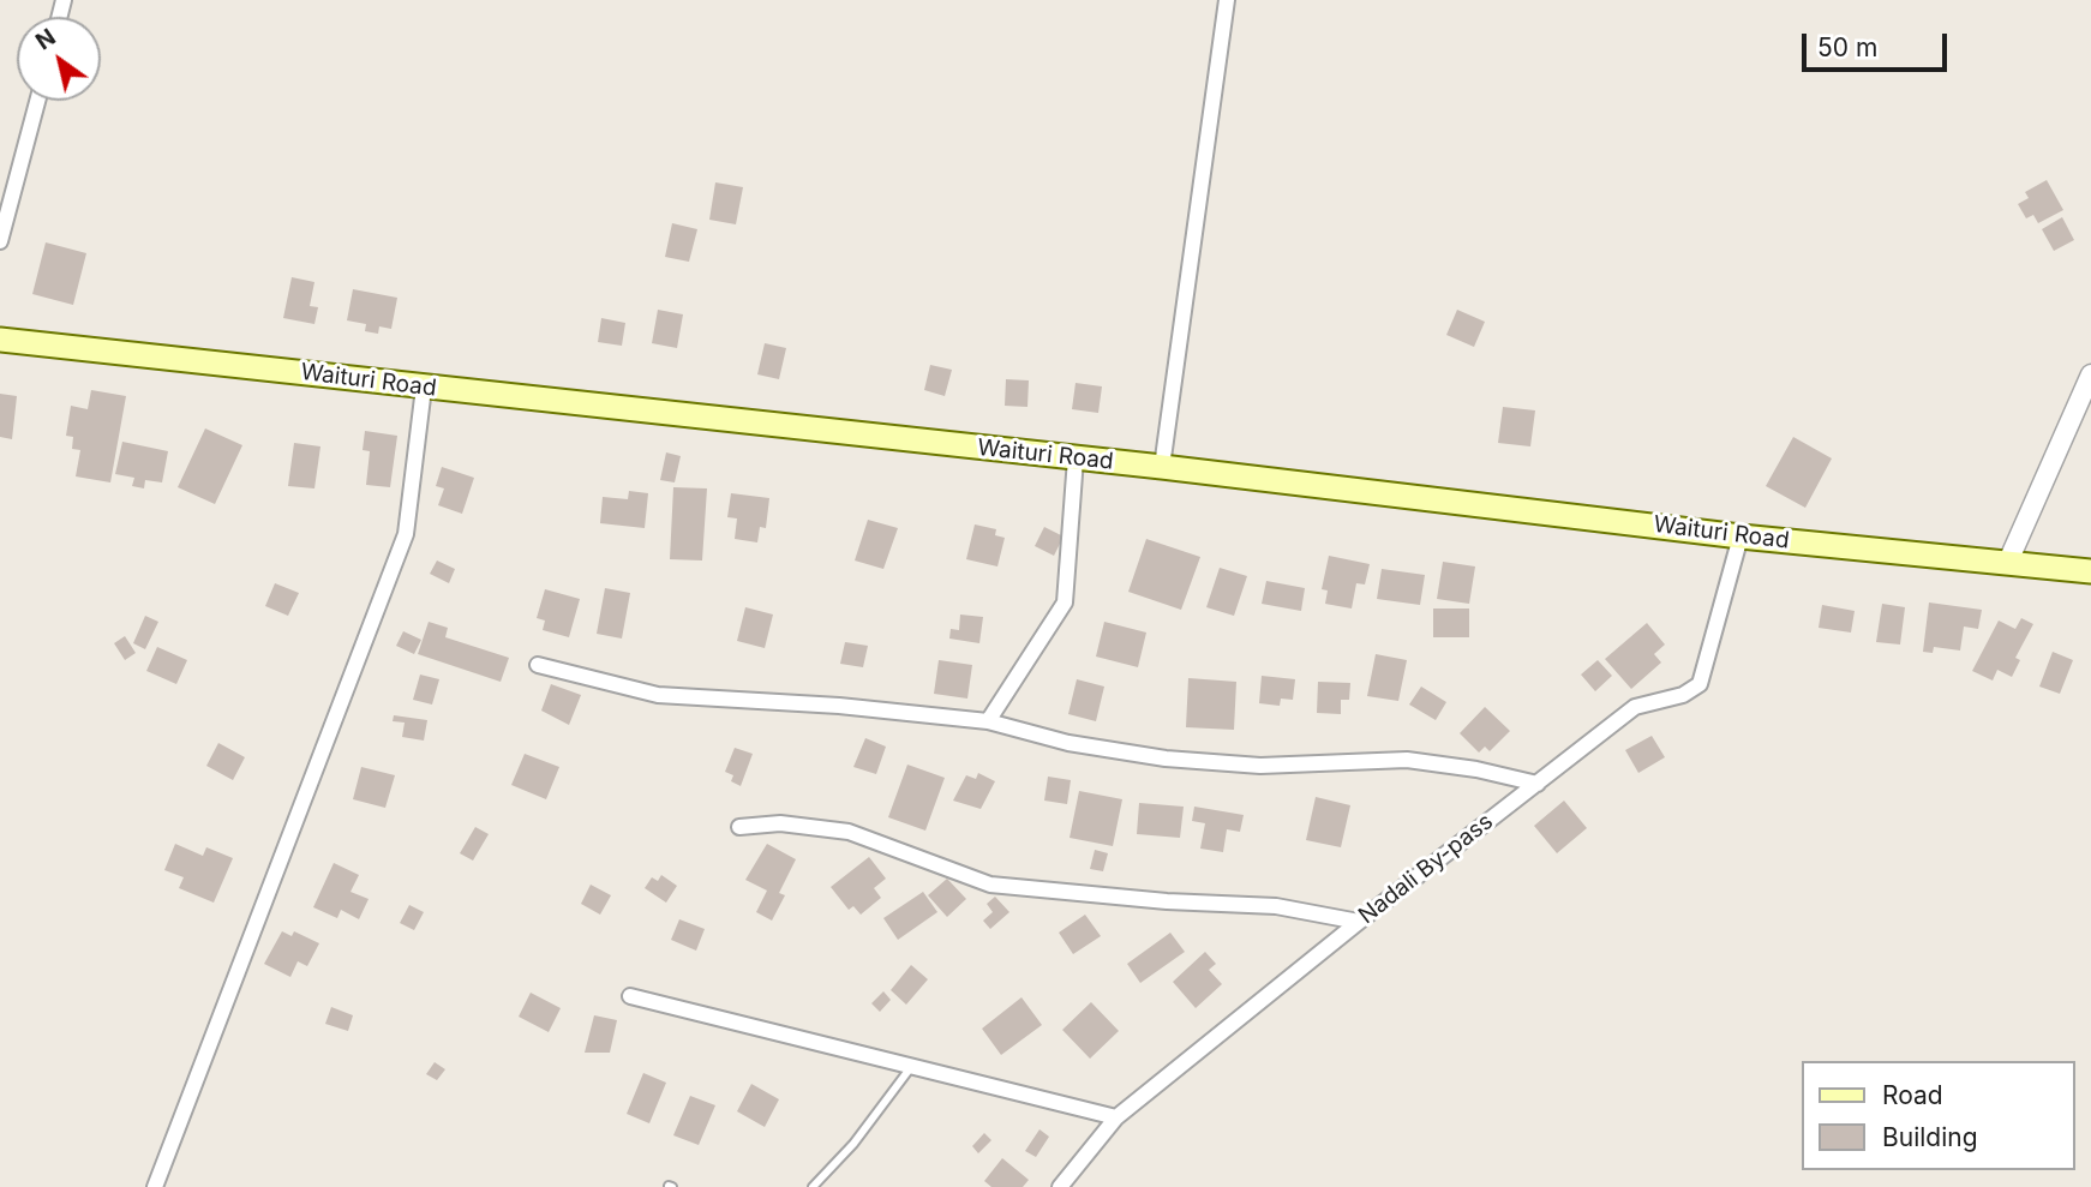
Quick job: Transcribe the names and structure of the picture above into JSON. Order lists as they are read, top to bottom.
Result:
{
  "streets": {
    "main road": ["Waituri Road"],
    "street": ["Nadali By-pass"]
  },
  "crossings": [
    ["Waituri Road", "Nadali By-pass"]
  ],
  "legend": ["Road", "Building"],
  "scale_bar": "50 m",
  "north": "top left"
}
